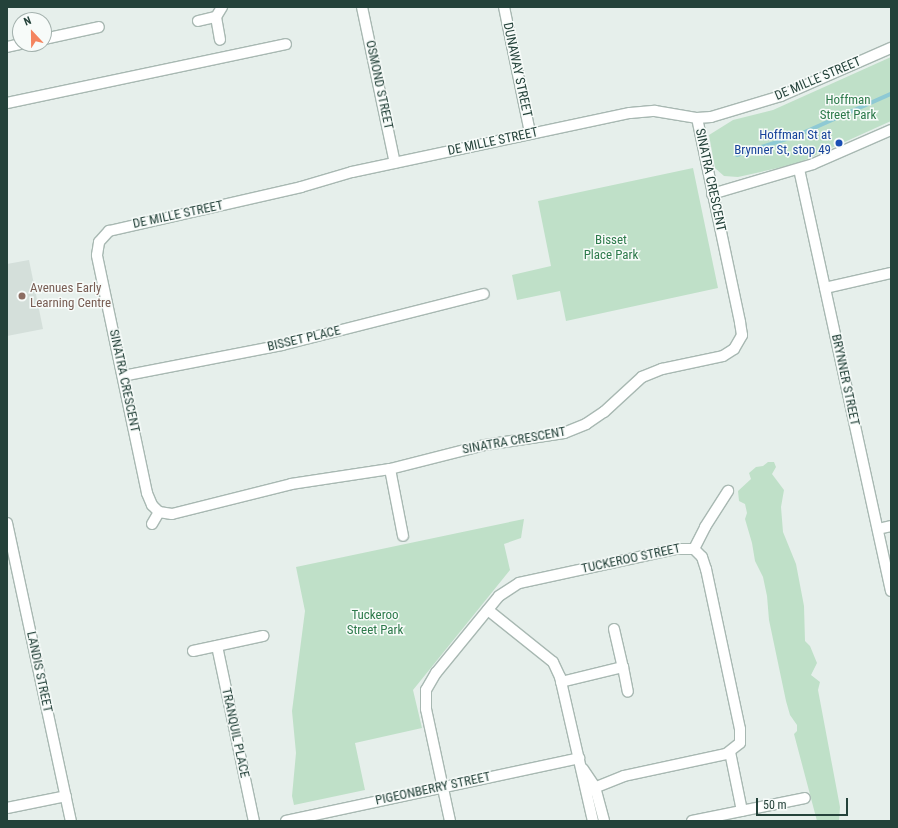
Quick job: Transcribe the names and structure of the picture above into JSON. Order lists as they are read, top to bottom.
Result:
{
  "streets": {
    "street": [
      "DUNAWAY STREET",
      "DE MILLE STREET",
      "OSMOND STREET",
      "SINATRA CRESCENT",
      "BISSET PLACE",
      "BRYNNER STREET",
      "TUCKEROO STREET",
      "LANDIS STREET",
      "TRANQUIL PLACE",
      "PIGEONBERRY STREET"
    ]
  },
  "crossings": [
    ["DUNAWAY STREET", "DE MILLE STREET"],
    ["DE MILLE STREET", "OSMOND STREET"],
    ["DE MILLE STREET", "SINATRA CRESCENT"],
    ["SINATRA CRESCENT", "BISSET PLACE"],
    ["TUCKEROO STREET", "PIGEONBERRY STREET"]
  ],
  "parks": ["Hoffman Street Park", "Bisset Place Park", "Tuckeroo Street Park"],
  "places": ["Hoffman St at Brynner St, stop 49", "Avenues Early Learning Centre"],
  "scale_bar": "50 m",
  "north": "top"
}
